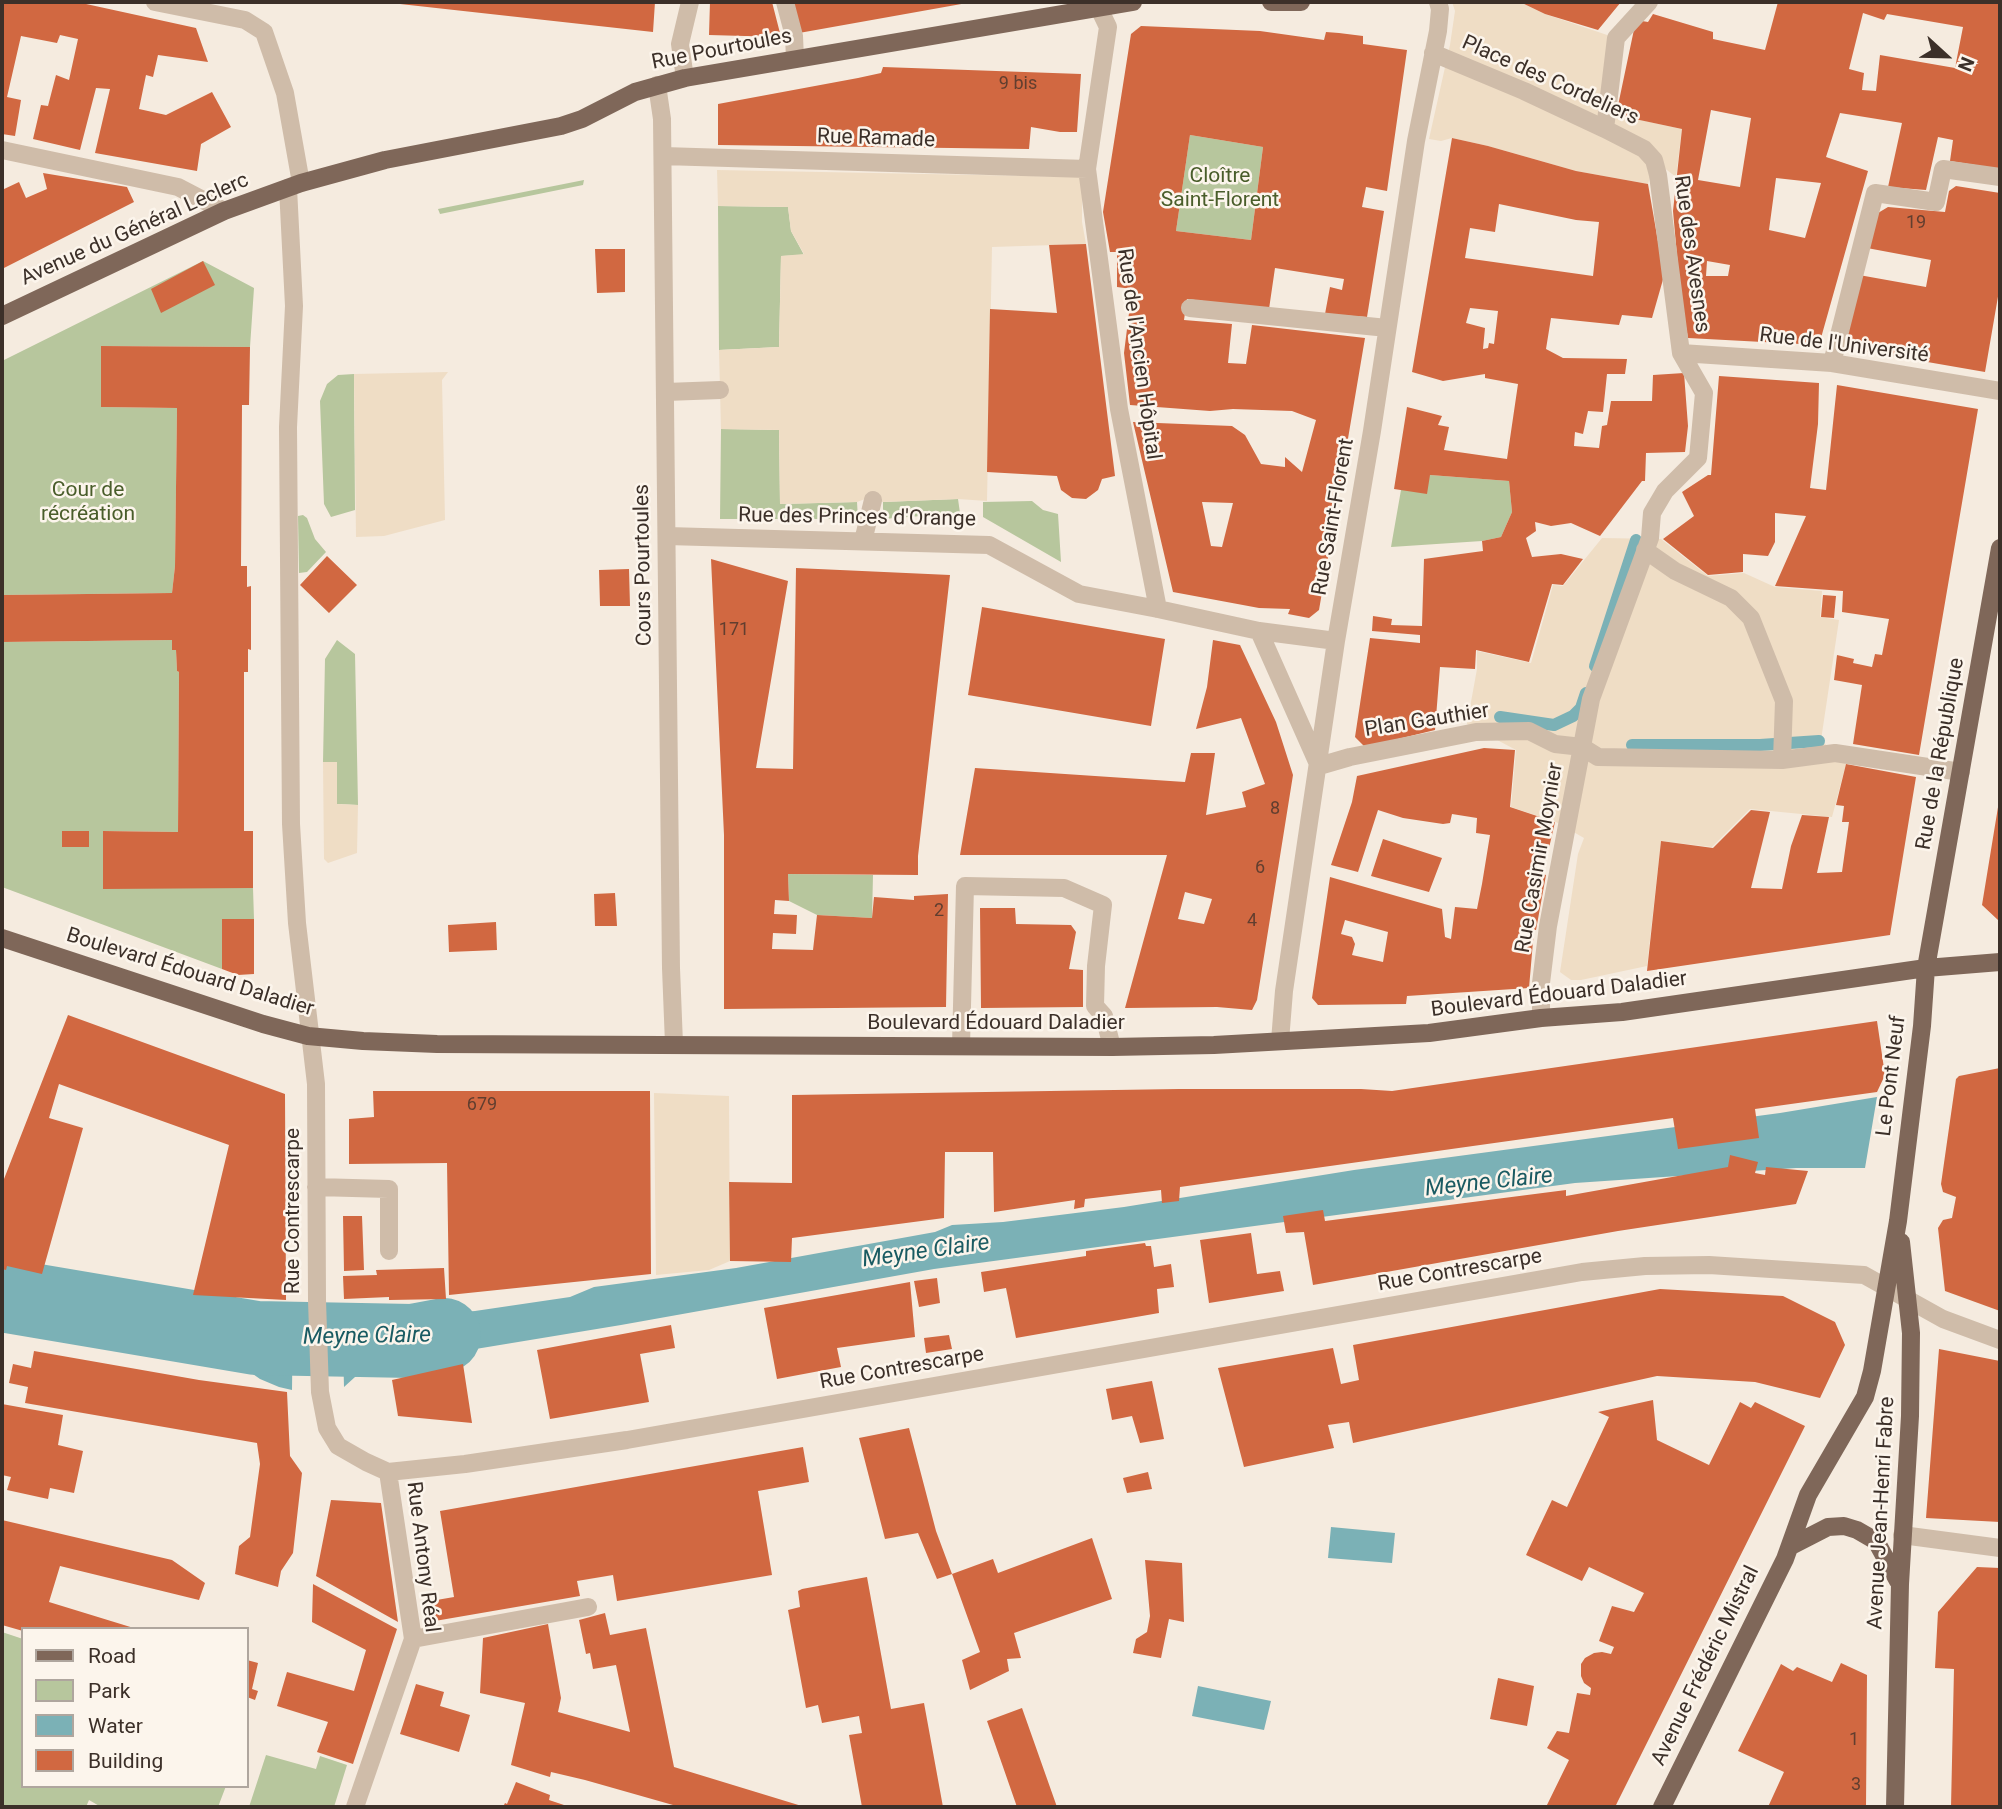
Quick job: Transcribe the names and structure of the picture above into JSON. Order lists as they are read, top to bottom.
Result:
{
  "streets": {
    "main road": [
      "Rue Pourtoules",
      "Avenue du Général Leclerc",
      "Rue de la République",
      "Boulevard Édouard Daladier",
      "Le Pont Neuf",
      "Avenue Jean-Henri Fabre",
      "Avenue Frédéric Mistral"
    ],
    "street": [
      "Place des Cordeliers",
      "Rue Ramade",
      "Rue des Avesnes",
      "Rue de l'Université",
      "Rue de l'Ancien Hôpital",
      "Rue Saint-Florent",
      "Rue des Princes d'Orange",
      "Cours Pourtoules",
      "Plan Gauthier",
      "Rue Casimir Moynier",
      "Rue Contrescarpe",
      "Rue Antony Réal"
    ]
  },
  "crossings": [
    ["Rue Pourtoules", "Avenue du Général Leclerc"],
    ["Rue Pourtoules", "Rue de l'Ancien Hôpital"],
    ["Rue Pourtoules", "Cours Pourtoules"],
    ["Place des Cordeliers", "Rue des Avesnes"],
    ["Place des Cordeliers", "Rue Saint-Florent"],
    ["Rue Ramade", "Rue de l'Ancien Hôpital"],
    ["Rue Ramade", "Cours Pourtoules"],
    ["Rue des Avesnes", "Rue de l'Université"],
    ["Rue des Avesnes", "Plan Gauthier"],
    ["Rue des Avesnes", "Rue Casimir Moynier"],
    ["Rue de l'Ancien Hôpital", "Rue des Princes d'Orange"],
    ["Rue Saint-Florent", "Plan Gauthier"],
    ["Rue Saint-Florent", "Boulevard Édouard Daladier"],
    ["Rue des Princes d'Orange", "Cours Pourtoules"],
    ["Cours Pourtoules", "Boulevard Édouard Daladier"],
    ["Plan Gauthier", "Rue de la République"],
    ["Plan Gauthier", "Rue Casimir Moynier"],
    ["Rue de la République", "Boulevard Édouard Daladier"],
    ["Rue de la République", "Le Pont Neuf"],
    ["Rue Casimir Moynier", "Boulevard Édouard Daladier"],
    ["Boulevard Édouard Daladier", "Le Pont Neuf"],
    ["Boulevard Édouard Daladier", "Rue Contrescarpe"],
    ["Le Pont Neuf", "Avenue Frédéric Mistral"],
    ["Rue Contrescarpe", "Avenue Jean-Henri Fabre"],
    ["Rue Contrescarpe", "Rue Antony Réal"],
    ["Rue Contrescarpe", "Avenue Frédéric Mistral"],
    ["Avenue Jean-Henri Fabre", "Avenue Frédéric Mistral"]
  ],
  "water": ["Meyne Claire"],
  "parks": ["Cloître Saint-Florent", "Cour de récréation"],
  "house_numbers": [
    "9 bis",
    "19",
    "171",
    "8",
    "6",
    "2",
    "4",
    "679",
    "1",
    "3"
  ],
  "legend": [
    "Road",
    "Park",
    "Water",
    "Building"
  ],
  "north": "right"
}
